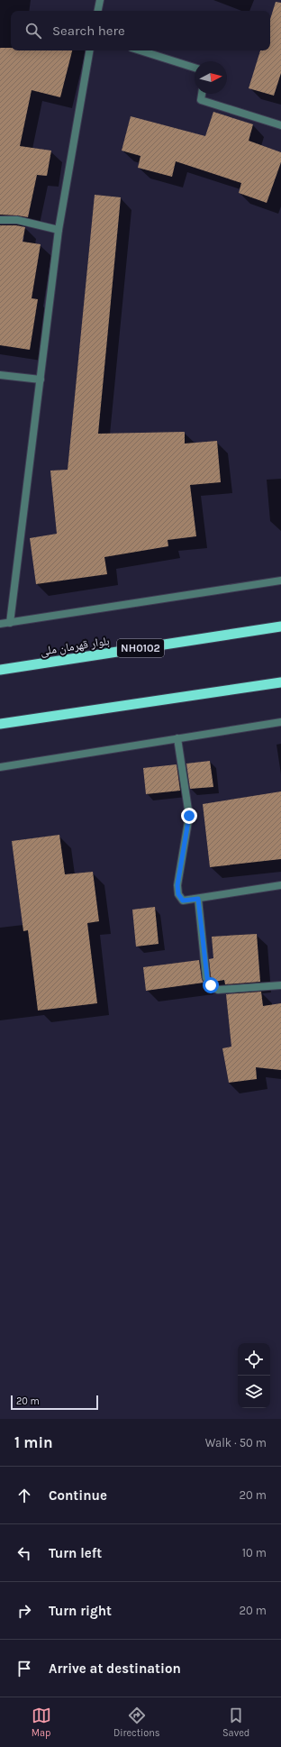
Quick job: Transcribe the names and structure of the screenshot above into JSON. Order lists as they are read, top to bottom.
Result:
{
  "streets": {
    "highway": ["بلوار قهرمان ملی", "NH0102"]
  },
  "scale_bar": "20 m",
  "north": "right",
  "page": {
    "search": "Search here",
    "scale": "20 m",
    "heading": ["1 min", "Walk · 50 m"],
    "list": [
      ["Continue", "20 m"],
      ["Turn left", "10 m"],
      ["Turn right", "20 m"],
      "Arrive at destination"
    ],
    "nav": ["Map", "Directions", "Saved"]
  }
}
